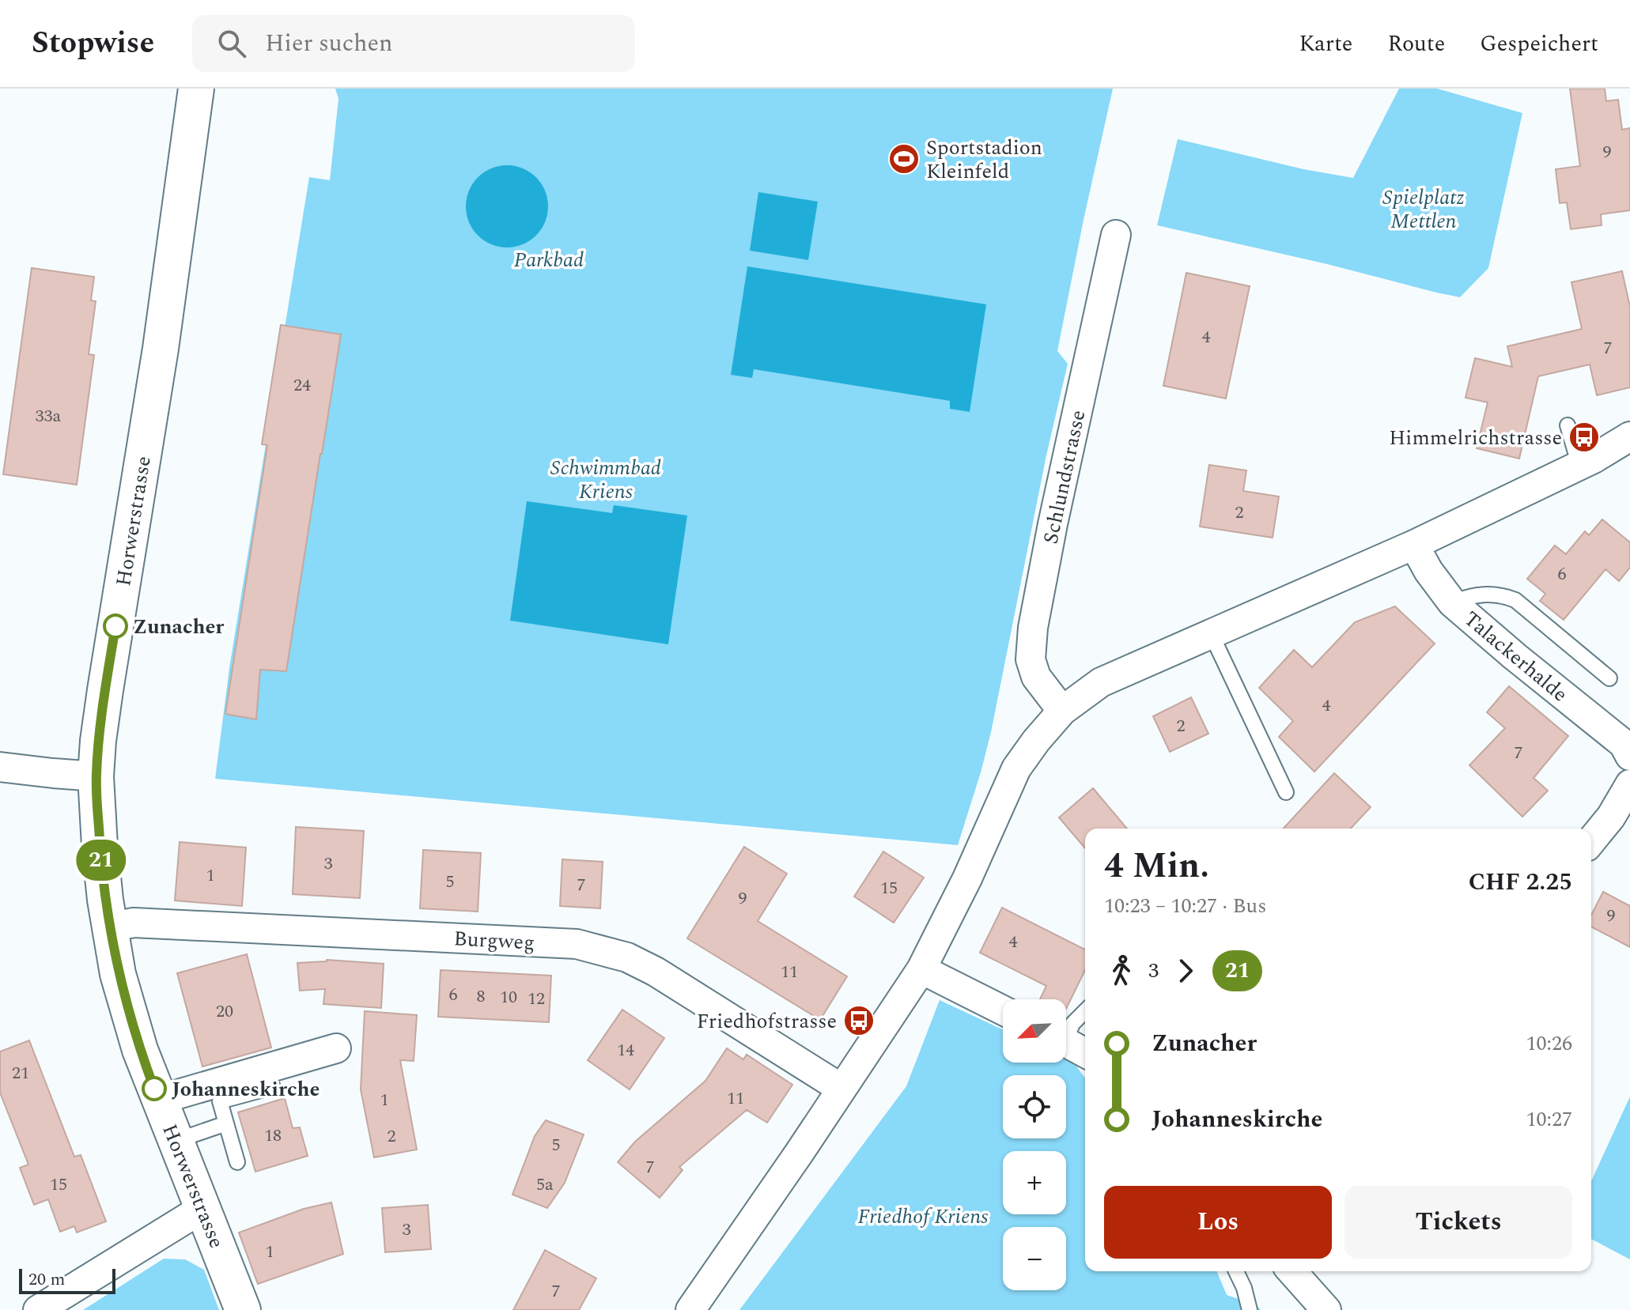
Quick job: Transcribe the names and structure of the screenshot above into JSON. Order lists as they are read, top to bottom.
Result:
{
  "streets": {
    "street": [
      "Schlundstrasse",
      "Horwerstrasse",
      "Talackerhalde",
      "Burgweg"
    ]
  },
  "crossings": [
    ["Horwerstrasse", "Burgweg"]
  ],
  "parks": [
    "Spielplatz Mettlen",
    "Parkbad",
    "Schwimmbad Kriens",
    "Friedhof Kriens"
  ],
  "places": {
    "sports": ["Sportstadion Kleinfeld"],
    "bus stop": ["Himmelrichstrasse", "Friedhofstrasse"],
    "other": ["Zunacher", "Johanneskirche"]
  },
  "lines": ["bus line 21"],
  "house_numbers": [
    "9",
    "4",
    "7",
    "24",
    "33a",
    "2",
    "6",
    "4",
    "2",
    "7",
    "3",
    "1",
    "5",
    "7",
    "15",
    "9",
    "9",
    "4",
    "11",
    "6",
    "8",
    "10",
    "12",
    "20",
    "14",
    "21",
    "11",
    "1",
    "18",
    "2",
    "5",
    "7",
    "15",
    "5a",
    "3",
    "1",
    "7"
  ],
  "scale_bar": "20 m",
  "north": "bottom left",
  "page": {
    "header": "Stopwise",
    "search": "Hier suchen",
    "nav": ["Karte", "Route", "Gespeichert"],
    "on_map": "21",
    "heading": ["4 Min.", "10:23 – 10:27 · Bus", "CHF 2.25"],
    "legs": ["3", "21"],
    "map_buttons": ["+", "−"],
    "list": [
      {
        "name": "Zunacher",
        "value": "10:26"
      },
      {
        "name": "Johanneskirche",
        "value": "10:27"
      }
    ],
    "buttons": ["Los", "Tickets"],
    "scale": "20 m"
  }
}
